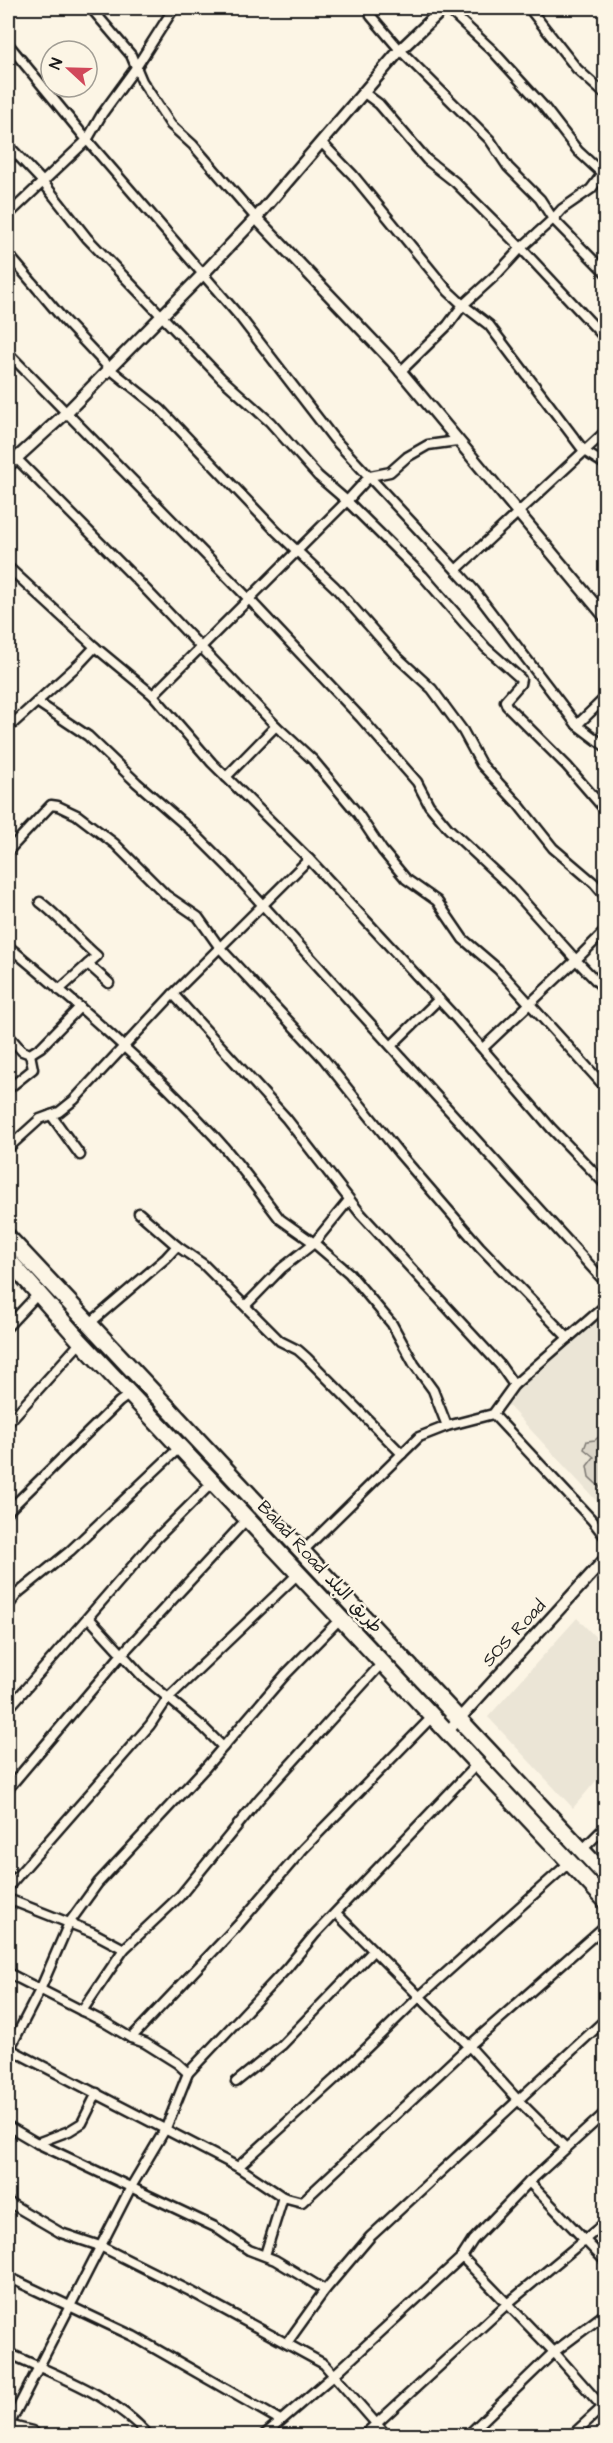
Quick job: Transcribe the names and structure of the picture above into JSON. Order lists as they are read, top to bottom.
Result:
{
  "streets": {
    "highway": ["Balad Road طريق البلد"],
    "street": ["SOS Road"]
  },
  "crossings": [
    ["Balad Road طريق البلد", "SOS Road"]
  ],
  "north": "left"
}
